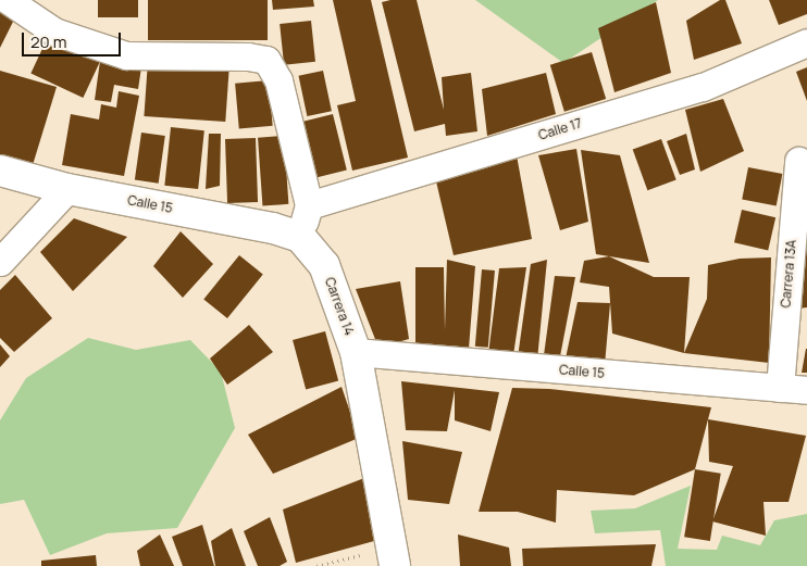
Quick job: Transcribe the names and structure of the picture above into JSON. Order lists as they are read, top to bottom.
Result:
{
  "streets": {
    "street": [
      "Calle 17",
      "Calle 15",
      "Carrera 13A",
      "Carrera 14"
    ]
  },
  "crossings": [
    ["Calle 15", "Carrera 13A"],
    ["Calle 15", "Carrera 14"]
  ],
  "scale_bar": "20 m"
}
